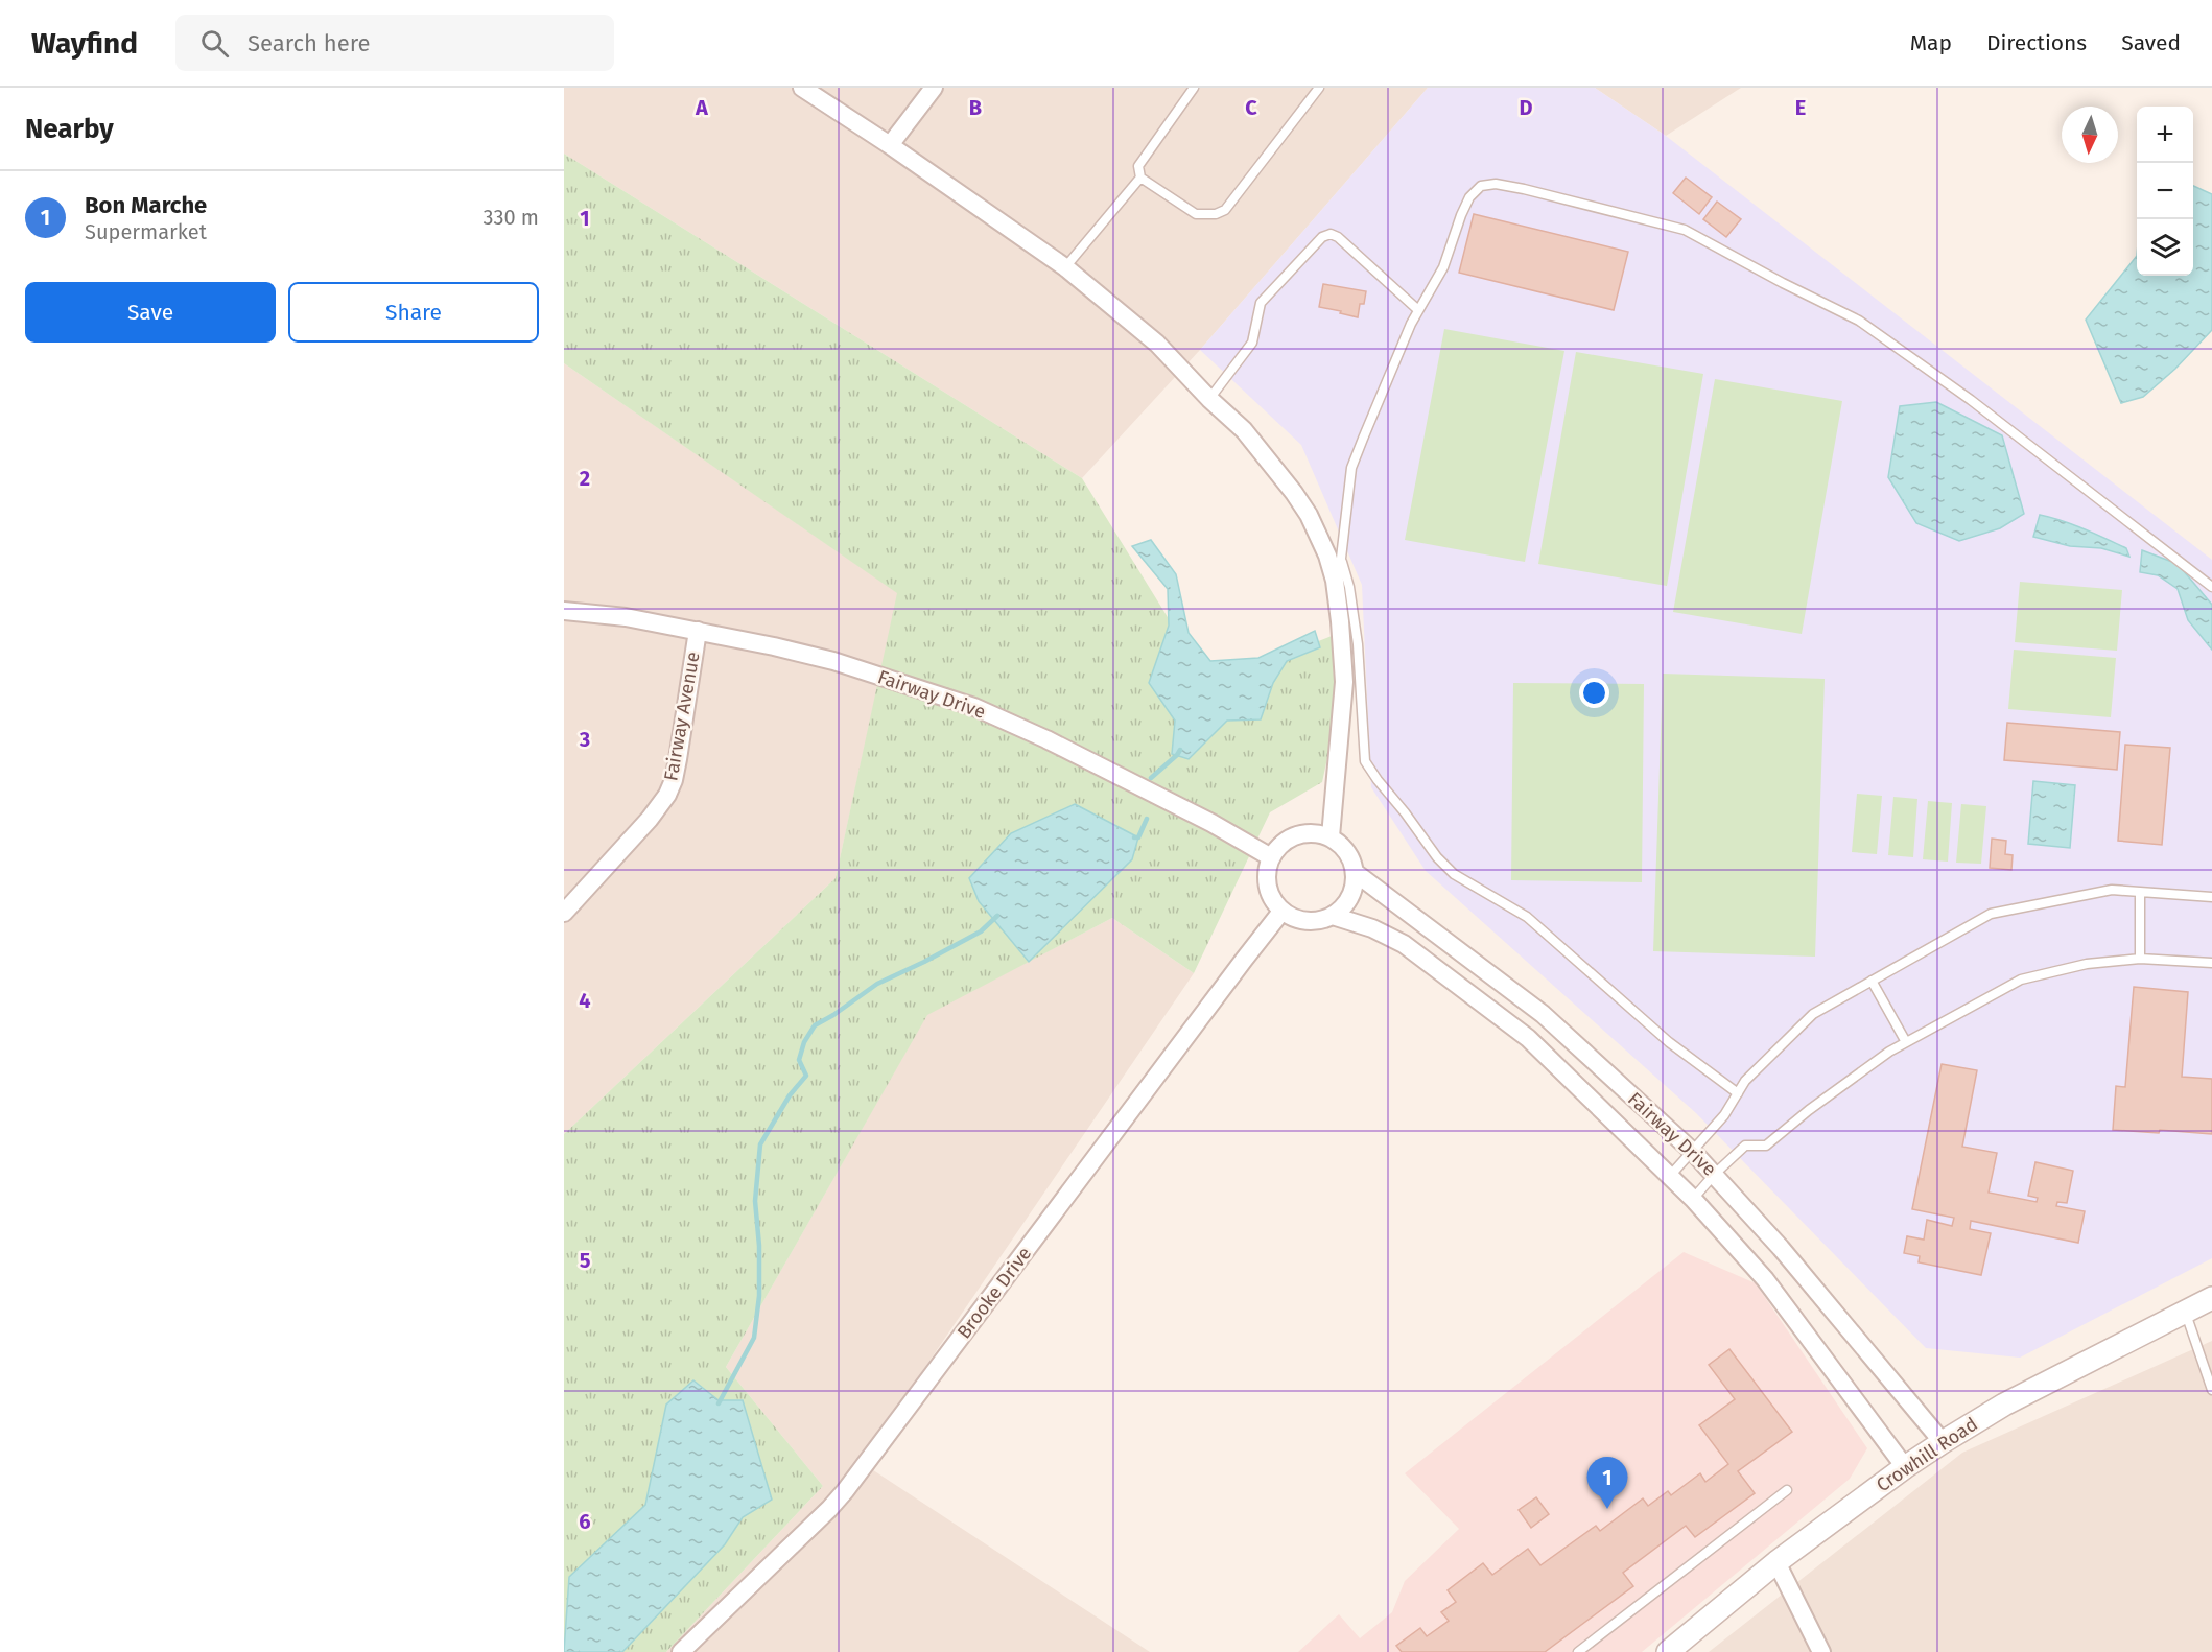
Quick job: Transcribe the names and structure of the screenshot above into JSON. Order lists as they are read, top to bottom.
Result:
{
  "streets": {
    "street": [
      "Fairway Drive",
      "Fairway Avenue",
      "Brooke Drive",
      "Crowhill Road"
    ]
  },
  "crossings": [
    ["Fairway Drive", "Fairway Avenue"],
    ["Fairway Drive", "Brooke Drive"],
    ["Fairway Drive", "Crowhill Road"]
  ],
  "north": "bottom",
  "page": {
    "header": "Wayfind",
    "search": "Search here",
    "nav": ["Map", "Directions", "Saved"],
    "heading": "Nearby",
    "map_buttons": ["+", "−"],
    "list": [
      {
        "mark": "1",
        "name": "Bon Marche",
        "note": "Supermarket",
        "value": "330 m"
      }
    ],
    "buttons": ["Save", "Share"],
    "pins": "1"
  },
  "grid": {
    "columns": [
      "A",
      "B",
      "C",
      "D",
      "E"
    ],
    "rows": [
      "1",
      "2",
      "3",
      "4",
      "5",
      "6"
    ]
  }
}
